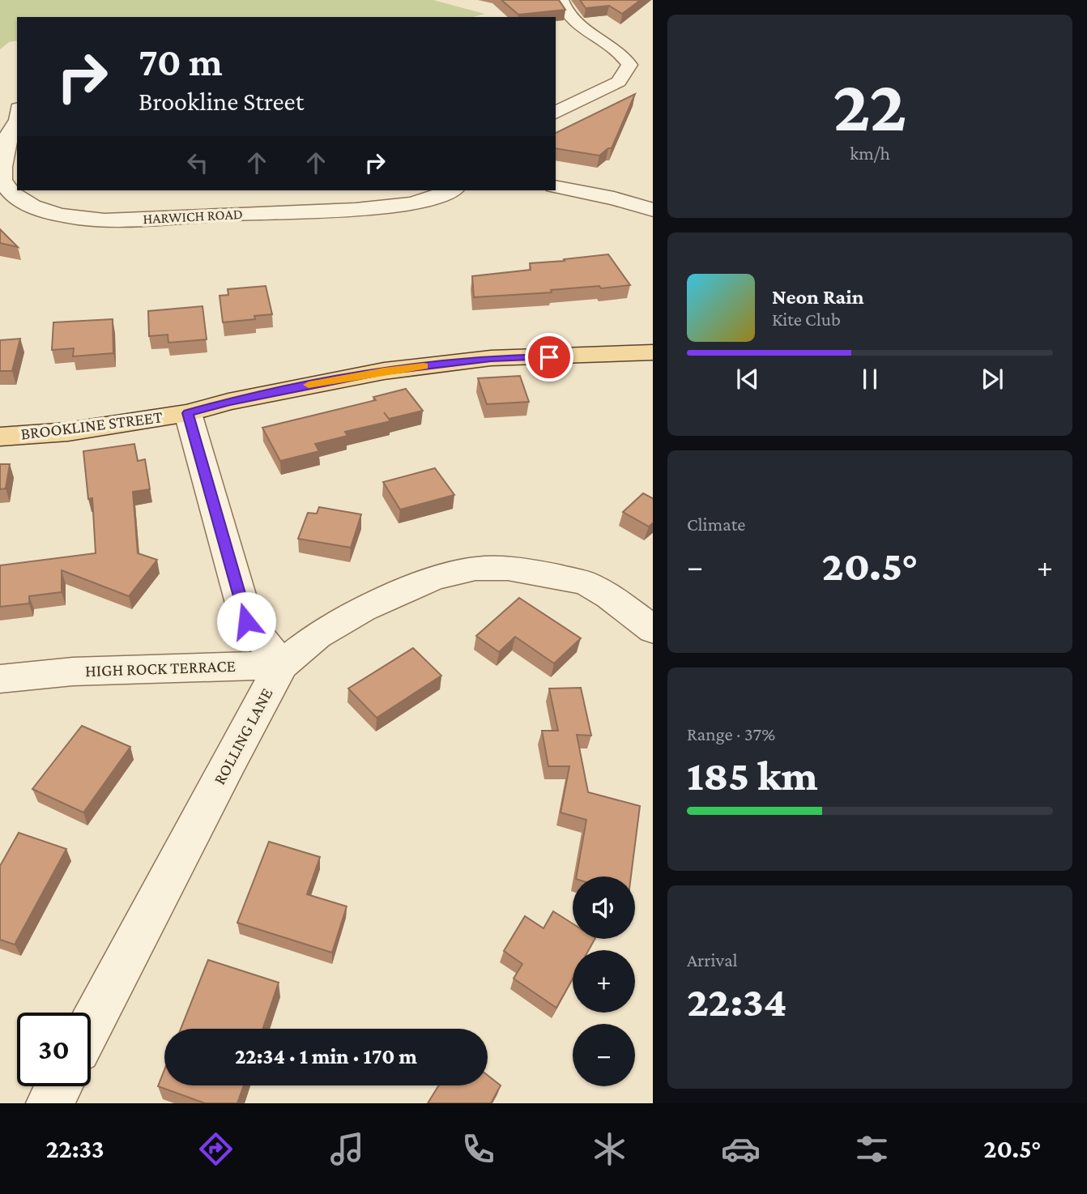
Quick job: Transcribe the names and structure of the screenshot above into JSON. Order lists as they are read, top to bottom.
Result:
{
  "streets": {
    "main road": ["BROOKLINE STREET"],
    "street": ["HARWICH ROAD", "HIGH ROCK TERRACE", "ROLLING LANE"]
  },
  "crossings": [
    ["HIGH ROCK TERRACE", "ROLLING LANE"]
  ],
  "page": {
    "tile": [
      ["22", "km/h"],
      "Climate",
      ["Range · 37%", "185 km"],
      ["Arrival", "22:34"]
    ],
    "turn": ["70 m", "Brookline Street"],
    "song": ["Neon Rain", "Kite Club"],
    "heat": ["−", "20.5°", "+"],
    "map_buttons": ["+", "−"],
    "limit": "30",
    "trip": "22:34 · 1 min · 170 m",
    "tabs": ["22:33", "20.5°"]
  }
}
